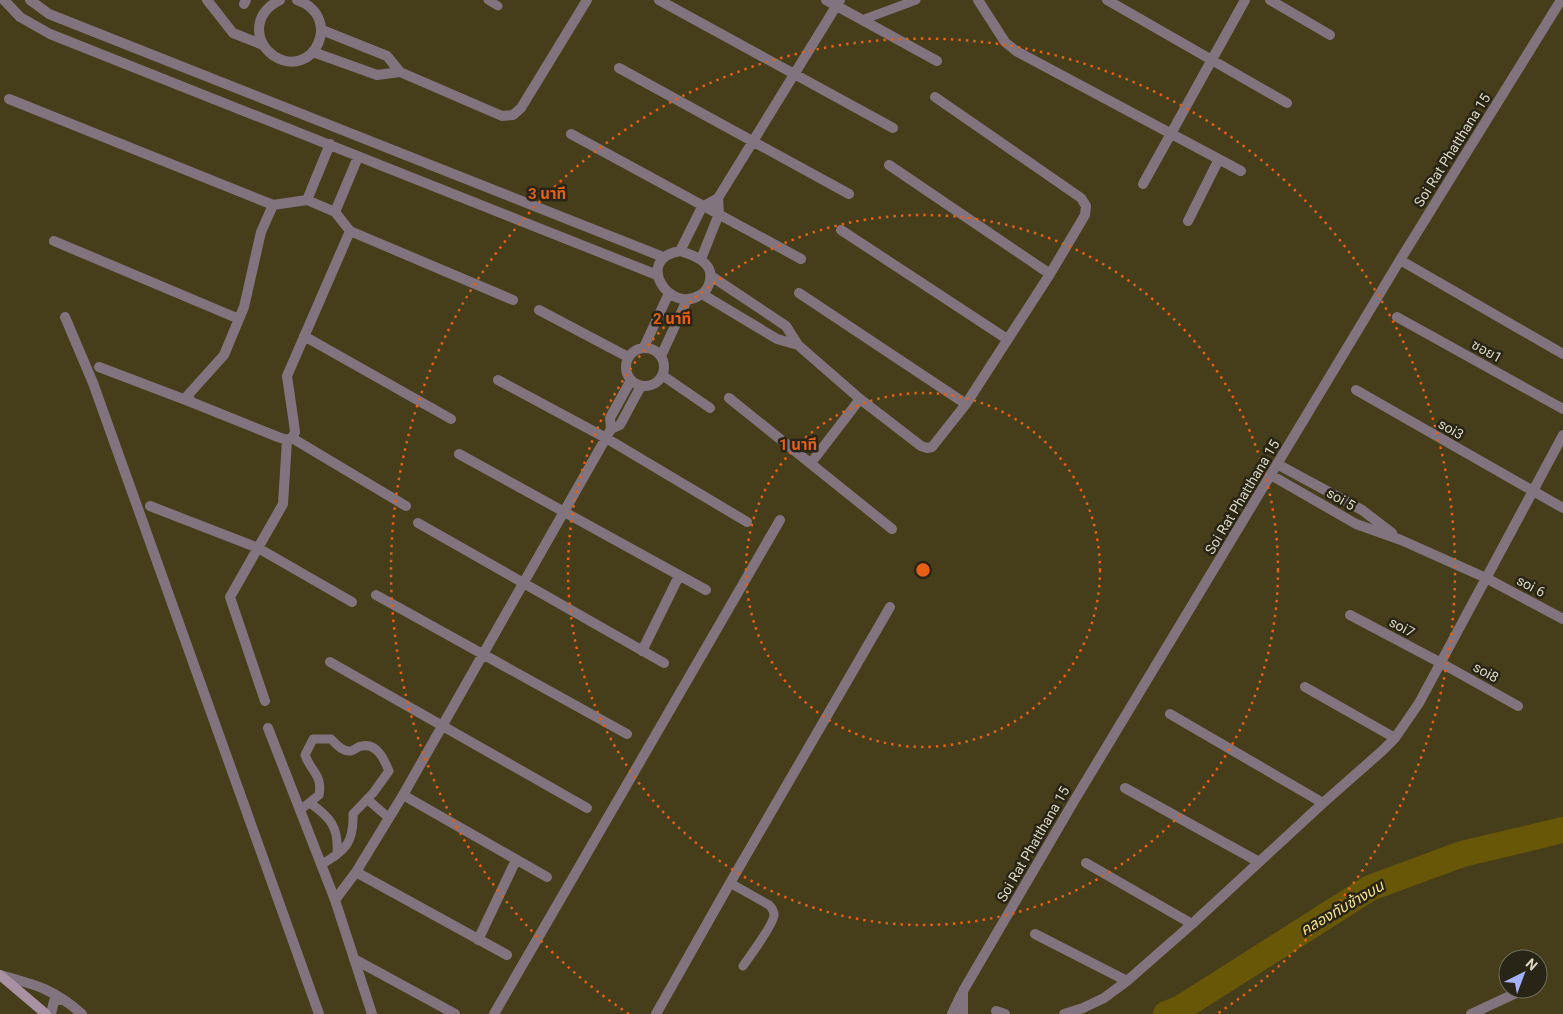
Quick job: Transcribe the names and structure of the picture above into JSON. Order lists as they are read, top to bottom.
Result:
{
  "streets": {
    "street": [
      "Soi Rat Phatthana 15",
      "ซอย1",
      "soi3",
      "soi 5",
      "soi 6",
      "soi7",
      "soi8"
    ]
  },
  "crossings": [
    ["Soi Rat Phatthana 15", "soi 5"],
    ["soi 5", "soi 6"],
    ["soi7", "soi8"]
  ],
  "water": ["คลองทับช้างบน"],
  "north": "top right",
  "rings": ["3 นาที", "2 นาที", "1 นาที"]
}
